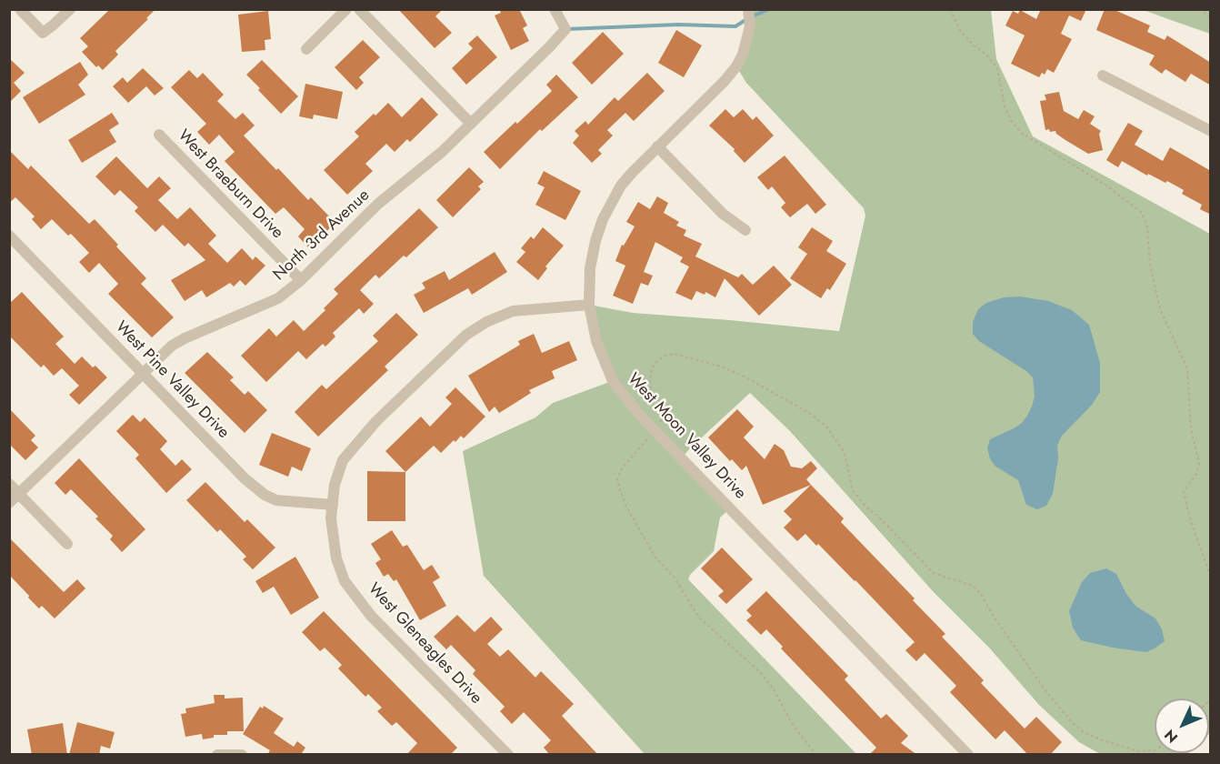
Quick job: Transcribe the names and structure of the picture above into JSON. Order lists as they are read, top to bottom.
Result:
{
  "streets": {
    "street": [
      "West Braeburn Drive",
      "North 3rd Avenue",
      "West Pine Valley Drive",
      "West Moon Valley Drive",
      "West Gleneagles Drive"
    ]
  },
  "crossings": [
    ["West Braeburn Drive", "North 3rd Avenue"],
    ["North 3rd Avenue", "West Pine Valley Drive"],
    ["West Pine Valley Drive", "West Gleneagles Drive"],
    ["West Moon Valley Drive", "West Gleneagles Drive"]
  ],
  "north": "bottom left"
}
